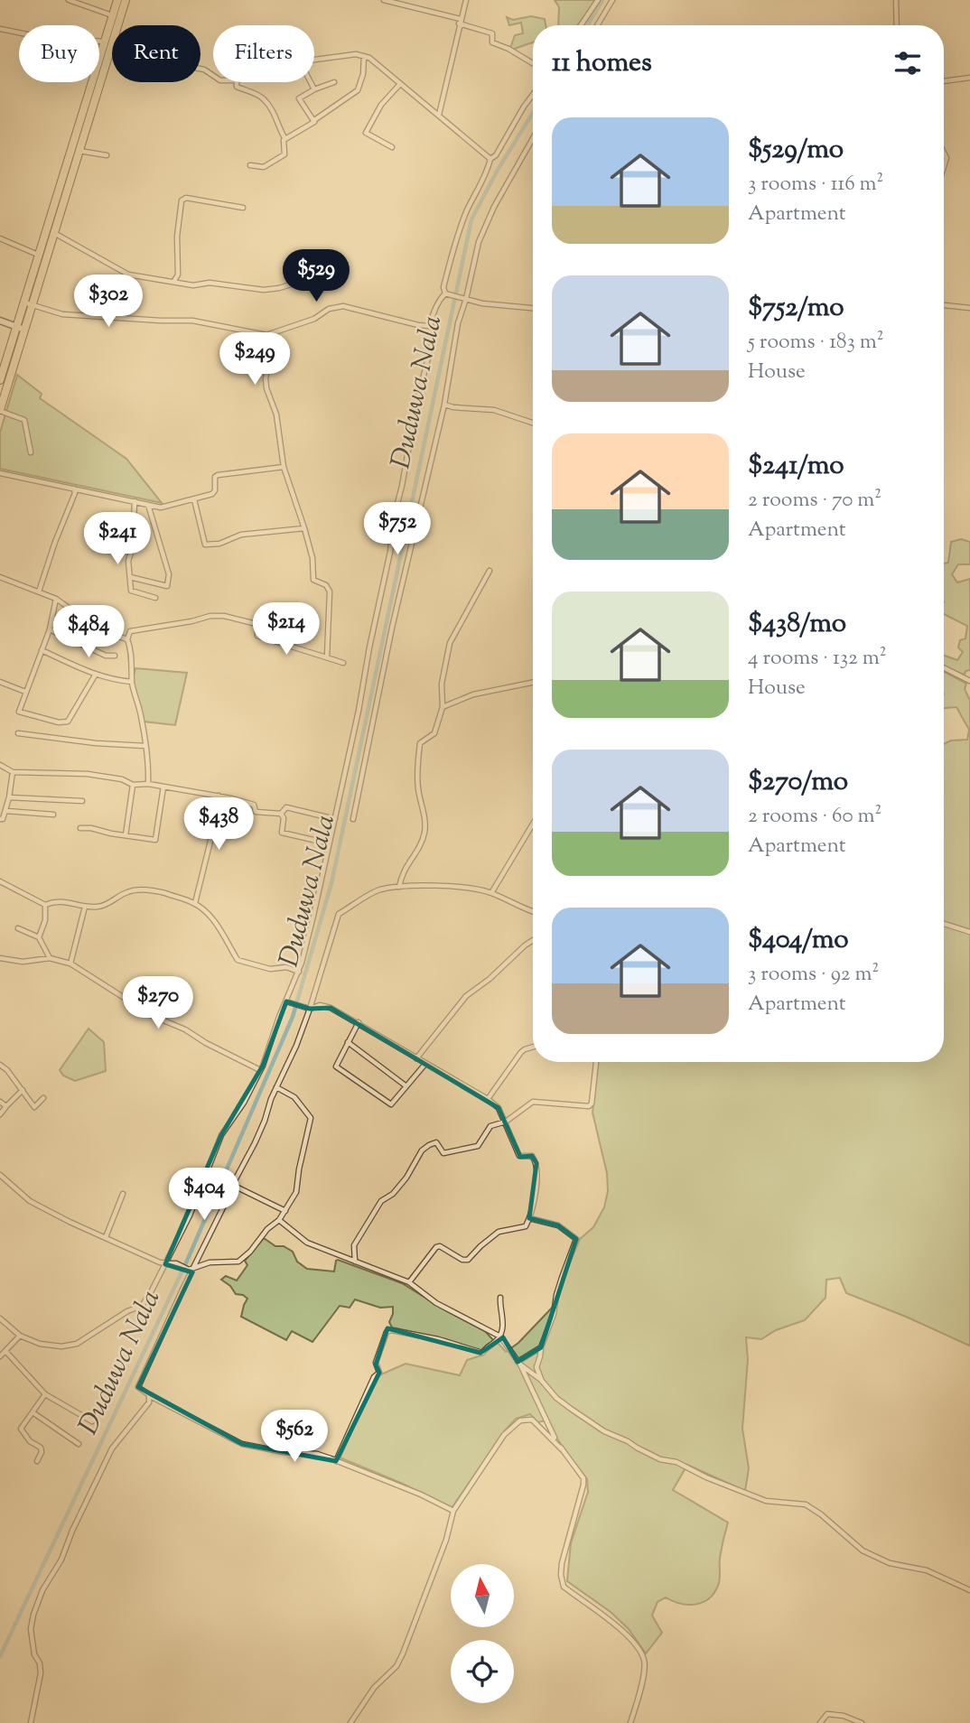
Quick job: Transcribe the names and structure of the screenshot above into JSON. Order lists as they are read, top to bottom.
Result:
{
  "water": ["Duduwa Nala"],
  "north": "top",
  "page": {
    "chip": ["Buy", "Rent", "Filters"],
    "heading": "11 homes",
    "list": [
      {
        "name": "$529/mo",
        "note": "3 rooms · 116 m² · Apartment"
      },
      {
        "name": "$752/mo",
        "note": "5 rooms · 183 m² · House"
      },
      {
        "name": "$241/mo",
        "note": "2 rooms · 70 m² · Apartment"
      },
      {
        "name": "$438/mo",
        "note": "4 rooms · 132 m² · House"
      },
      {
        "name": "$270/mo",
        "note": "2 rooms · 60 m² · Apartment"
      },
      {
        "name": "$404/mo",
        "note": "3 rooms · 92 m² · Apartment"
      }
    ],
    "price": [
      "$529",
      "$302",
      "$249",
      "$752",
      "$241",
      "$214",
      "$484",
      "$438",
      "$270",
      "$404",
      "$562"
    ]
  }
}
